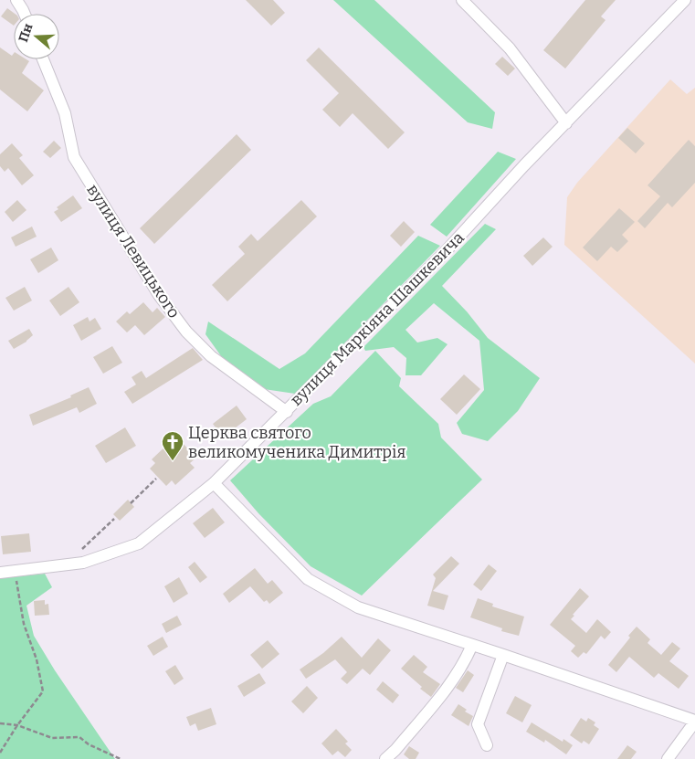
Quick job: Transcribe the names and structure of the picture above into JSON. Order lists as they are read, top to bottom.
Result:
{
  "streets": {
    "street": ["вулиця Левицького", "вулиця Маркіяна Шашкевича"]
  },
  "crossings": [
    ["вулиця Левицького", "вулиця Маркіяна Шашкевича"]
  ],
  "places": {
    "church": ["Церква святого великомученика Димитрія"]
  },
  "north": "left"
}
